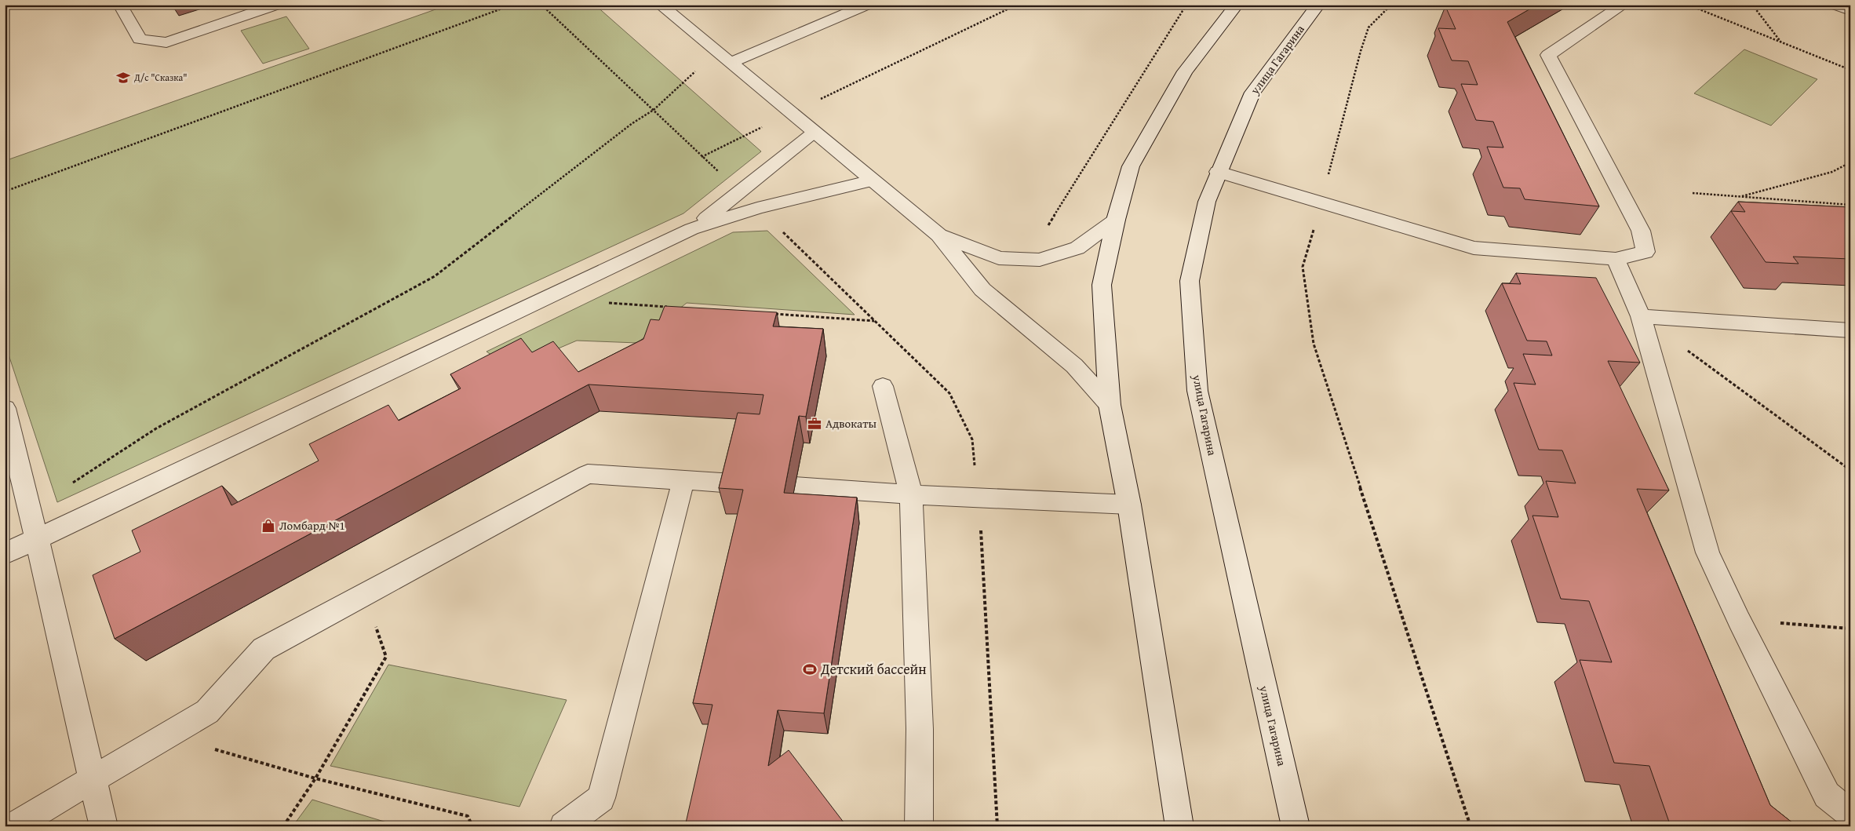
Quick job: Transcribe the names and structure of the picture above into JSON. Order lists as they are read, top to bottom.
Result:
{
  "streets": {
    "main road": ["улица Гагарина"]
  },
  "places": {
    "school or university": ["Д/с \"Сказка\""],
    "office": ["Адвокаты"],
    "shop": ["Ломбард №1"],
    "sports": ["Детский бассейн"]
  }
}
